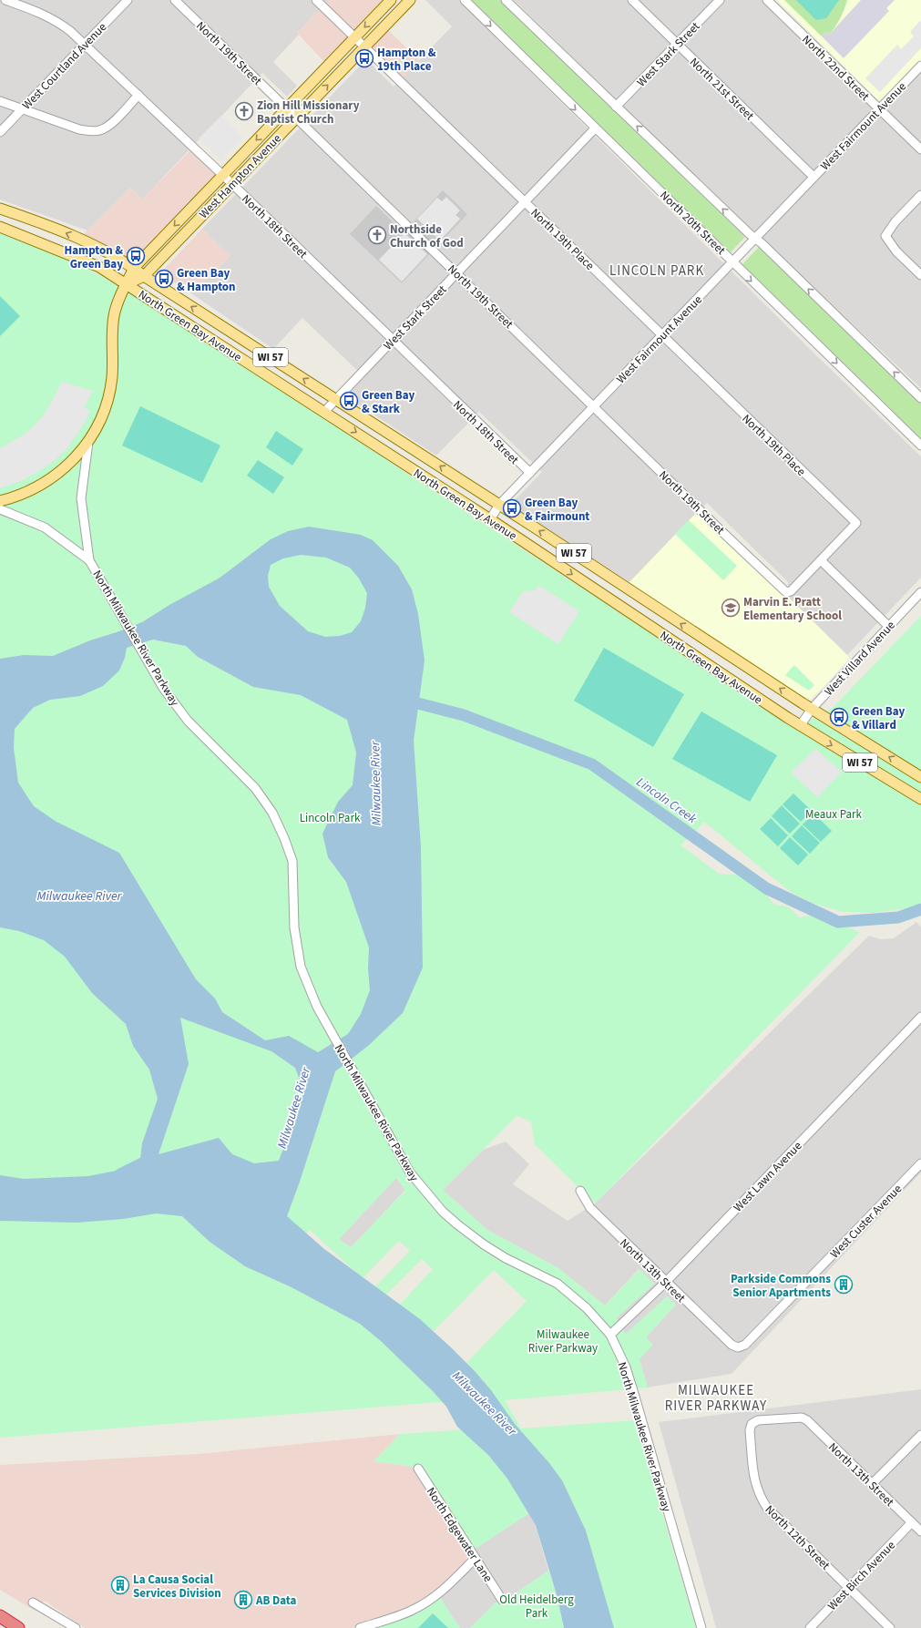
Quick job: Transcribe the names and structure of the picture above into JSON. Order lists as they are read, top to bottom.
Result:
{
  "streets": {
    "main road": ["West Hampton Avenue", "North Green Bay Avenue", "WI 57"],
    "street": [
      "North 19th Street",
      "West Stark Street",
      "West Courtland Avenue",
      "North 22nd Street",
      "North 21st Street",
      "West Fairmount Avenue",
      "North 20th Street",
      "North 18th Street",
      "North 19th Place",
      "North Milwaukee River Parkway",
      "West Villard Avenue",
      "West Lawn Avenue",
      "West Custer Avenue",
      "North 13th Street",
      "North Edgewater Lane",
      "North 12th Street",
      "West Birch Avenue"
    ]
  },
  "crossings": [
    ["North 19th Street", "West Stark Street"],
    ["North 19th Street", "West Fairmount Avenue"],
    ["North 19th Street", "West Hampton Avenue"],
    ["North 19th Street", "North 19th Place"],
    ["West Stark Street", "North 21st Street"],
    ["West Stark Street", "North 20th Street"],
    ["West Stark Street", "North 18th Street"],
    ["West Stark Street", "North 19th Place"],
    ["West Stark Street", "North Green Bay Avenue"],
    ["West Courtland Avenue", "North 18th Street"],
    ["North 22nd Street", "West Fairmount Avenue"],
    ["North 21st Street", "West Fairmount Avenue"],
    ["West Fairmount Avenue", "North 20th Street"],
    ["West Fairmount Avenue", "North 18th Street"],
    ["West Fairmount Avenue", "North 19th Place"],
    ["West Fairmount Avenue", "North Green Bay Avenue"],
    ["West Hampton Avenue", "North 18th Street"],
    ["West Hampton Avenue", "North 19th Place"],
    ["West Hampton Avenue", "North Green Bay Avenue"],
    ["West Hampton Avenue", "North Milwaukee River Parkway"],
    ["North Green Bay Avenue", "West Villard Avenue"],
    ["North Milwaukee River Parkway", "West Lawn Avenue"],
    ["West Lawn Avenue", "North 13th Street"],
    ["West Custer Avenue", "North 13th Street"],
    ["North 13th Street", "North 12th Street"],
    ["North 13th Street", "West Birch Avenue"],
    ["North 12th Street", "West Birch Avenue"]
  ],
  "districts": ["LINCOLN PARK", "MILWAUKEE RIVER PARKWAY"],
  "water": ["Milwaukee River", "Lincoln Creek"],
  "parks": [
    "Meaux Park",
    "Lincoln Park",
    "Milwaukee River Parkway",
    "Old Heidelberg Park"
  ],
  "places": {
    "bus stop": [
      "Hampton & 19th Place",
      "Hampton & Green Bay",
      "Green Bay & Hampton",
      "Green Bay & Stark",
      "Green Bay & Fairmount",
      "Green Bay & Villard"
    ],
    "church": ["Zion Hill Missionary Baptist Church", "Northside Church of God"],
    "school or university": ["Marvin E. Pratt Elementary School"],
    "building": ["Parkside Commons Senior Apartments", "La Causa Social Services Division", "AB Data"]
  }
}
